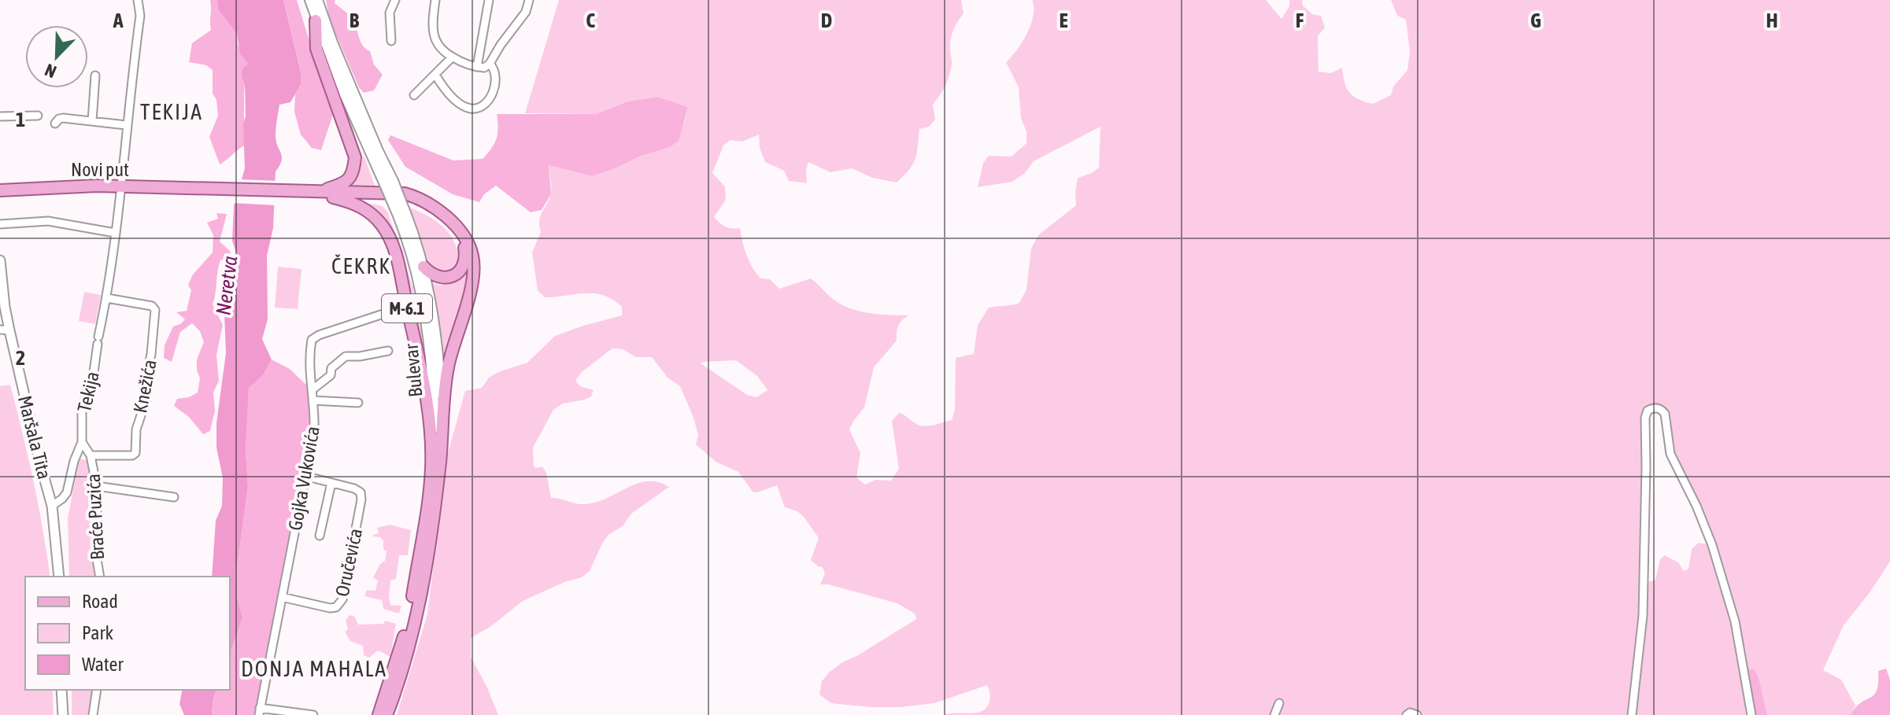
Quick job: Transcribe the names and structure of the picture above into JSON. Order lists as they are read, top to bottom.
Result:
{
  "streets": {
    "main road": ["Novi put", "M-6.1", "Bulevar"],
    "street": [
      "Knežića",
      "Tekija",
      "Maršala Tita",
      "Gojka Vukovića",
      "Braće Puzića",
      "Oručevića"
    ]
  },
  "crossings": [
    ["Novi put", "M-6.1"],
    ["Novi put", "Tekija"],
    ["M-6.1", "Bulevar"],
    ["M-6.1", "Gojka Vukovića"],
    ["Knežića", "Tekija"],
    ["Knežića", "Braće Puzića"],
    ["Tekija", "Maršala Tita"],
    ["Gojka Vukovića", "Oručevića"]
  ],
  "districts": ["TEKIJA", "ČEKRK", "DONJA MAHALA"],
  "water": ["Neretva"],
  "legend": ["Road", "Park", "Water"],
  "north": "bottom left",
  "grid": {
    "columns": [
      "A",
      "B",
      "C",
      "D",
      "E",
      "F",
      "G",
      "H"
    ],
    "rows": ["1", "2"]
  }
}
